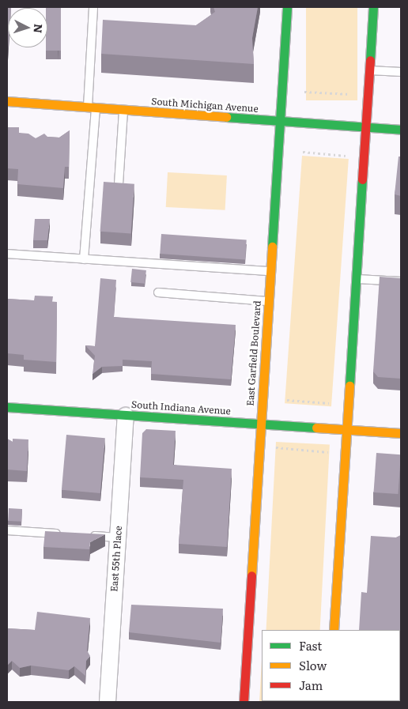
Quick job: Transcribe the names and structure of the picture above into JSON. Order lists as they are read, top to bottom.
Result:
{
  "streets": {
    "street": [
      "South Michigan Avenue",
      "East Garfield Boulevard",
      "South Indiana Avenue",
      "East 55th Place"
    ]
  },
  "crossings": [
    ["South Michigan Avenue", "East Garfield Boulevard"],
    ["East Garfield Boulevard", "South Indiana Avenue"],
    ["South Indiana Avenue", "East 55th Place"]
  ],
  "legend": ["Fast", "Slow", "Jam"],
  "north": "right"
}
